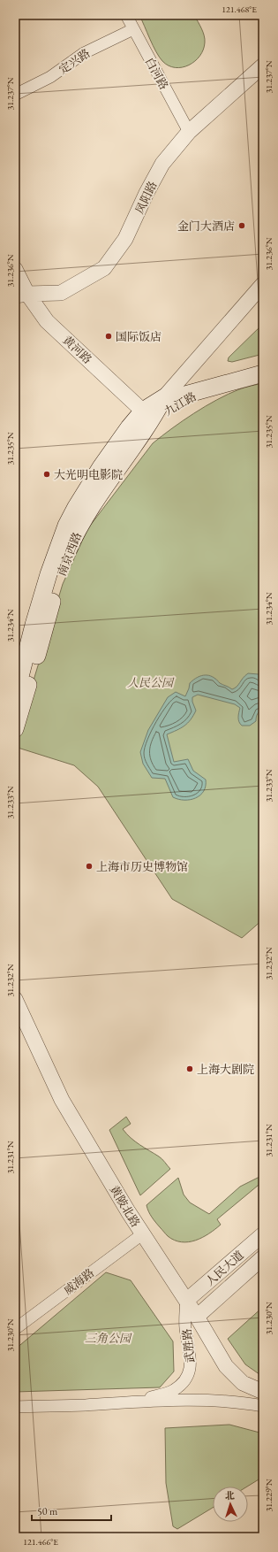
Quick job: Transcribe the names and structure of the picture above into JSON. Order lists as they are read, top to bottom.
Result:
{
  "streets": {
    "main road": ["九江路", "南京西路"],
    "street": [
      "定兴路",
      "白河路",
      "凤阳路",
      "黄河路",
      "黄陂北路",
      "人民大道",
      "威海路",
      "武胜路"
    ]
  },
  "crossings": [
    ["定兴路", "白河路"],
    ["白河路", "凤阳路"],
    ["凤阳路", "黄河路"],
    ["黄河路", "九江路"],
    ["黄河路", "南京西路"],
    ["九江路", "南京西路"],
    ["黄陂北路", "人民大道"],
    ["黄陂北路", "威海路"],
    ["黄陂北路", "武胜路"],
    ["人民大道", "武胜路"]
  ],
  "parks": ["人民公园", "三角公园"],
  "places": [
    "金门大酒店",
    "国际饭店",
    "大光明电影院",
    "上海市历史博物馆",
    "上海大剧院"
  ],
  "scale_bar": "50 m",
  "north": "top",
  "coordinates": [
    "121.468°E",
    "31.237°N",
    "31.236°N",
    "31.235°N",
    "31.234°N",
    "31.233°N",
    "31.232°N",
    "31.231°N",
    "31.230°N",
    "31.229°N",
    "121.466°E"
  ]
}
